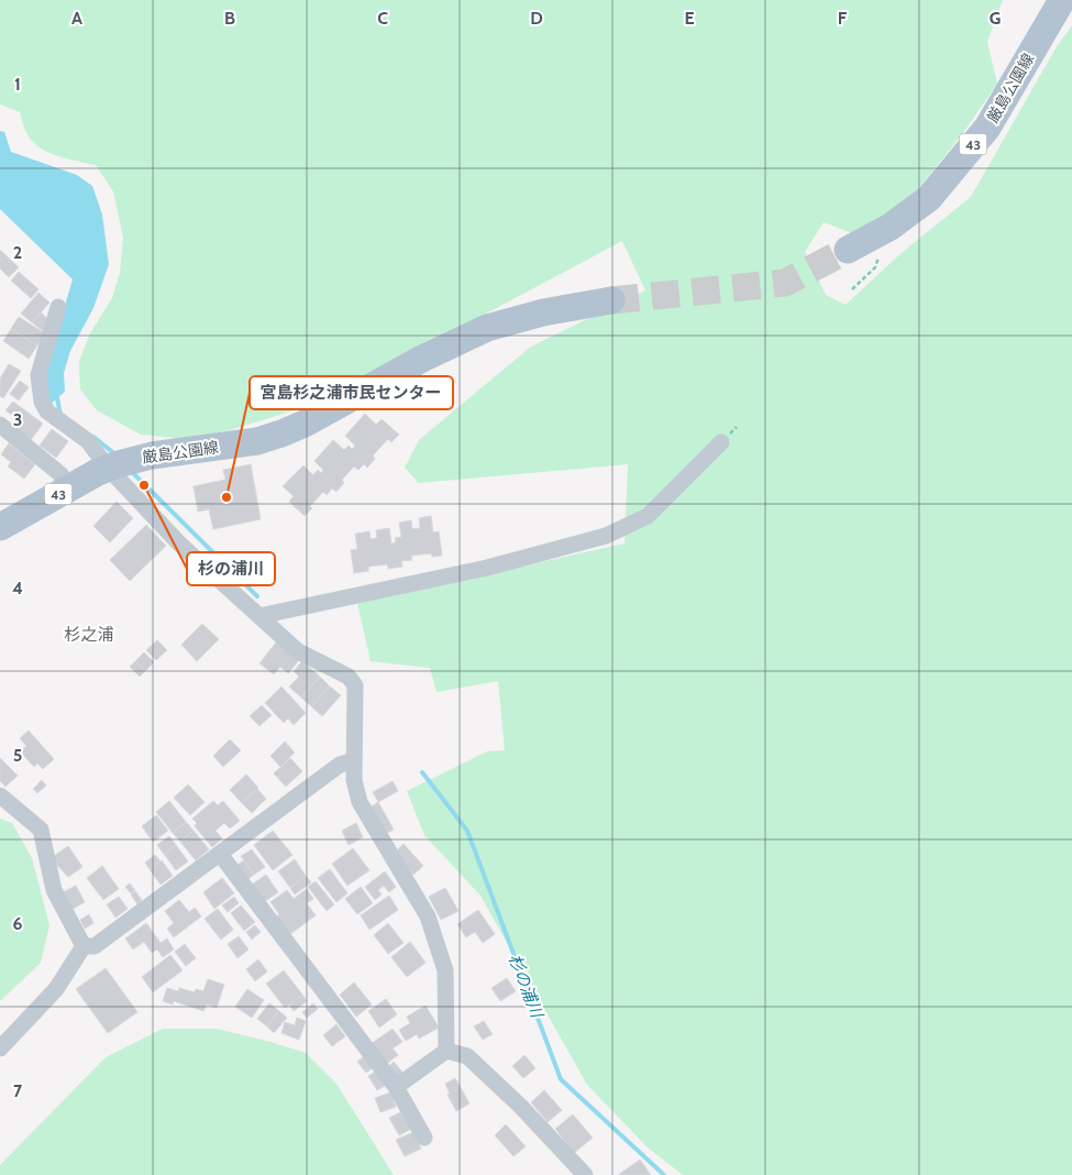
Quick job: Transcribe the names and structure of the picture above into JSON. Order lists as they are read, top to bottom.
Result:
{
  "streets": {
    "main road": ["厳島公園線", "43"]
  },
  "districts": ["杉之浦"],
  "water": ["杉の浦川"],
  "places": ["杉の浦川", "宮島杉之浦市民センター"],
  "grid": {
    "columns": [
      "A",
      "B",
      "C",
      "D",
      "E",
      "F",
      "G"
    ],
    "rows": [
      "1",
      "2",
      "3",
      "4",
      "5",
      "6",
      "7"
    ]
  }
}
